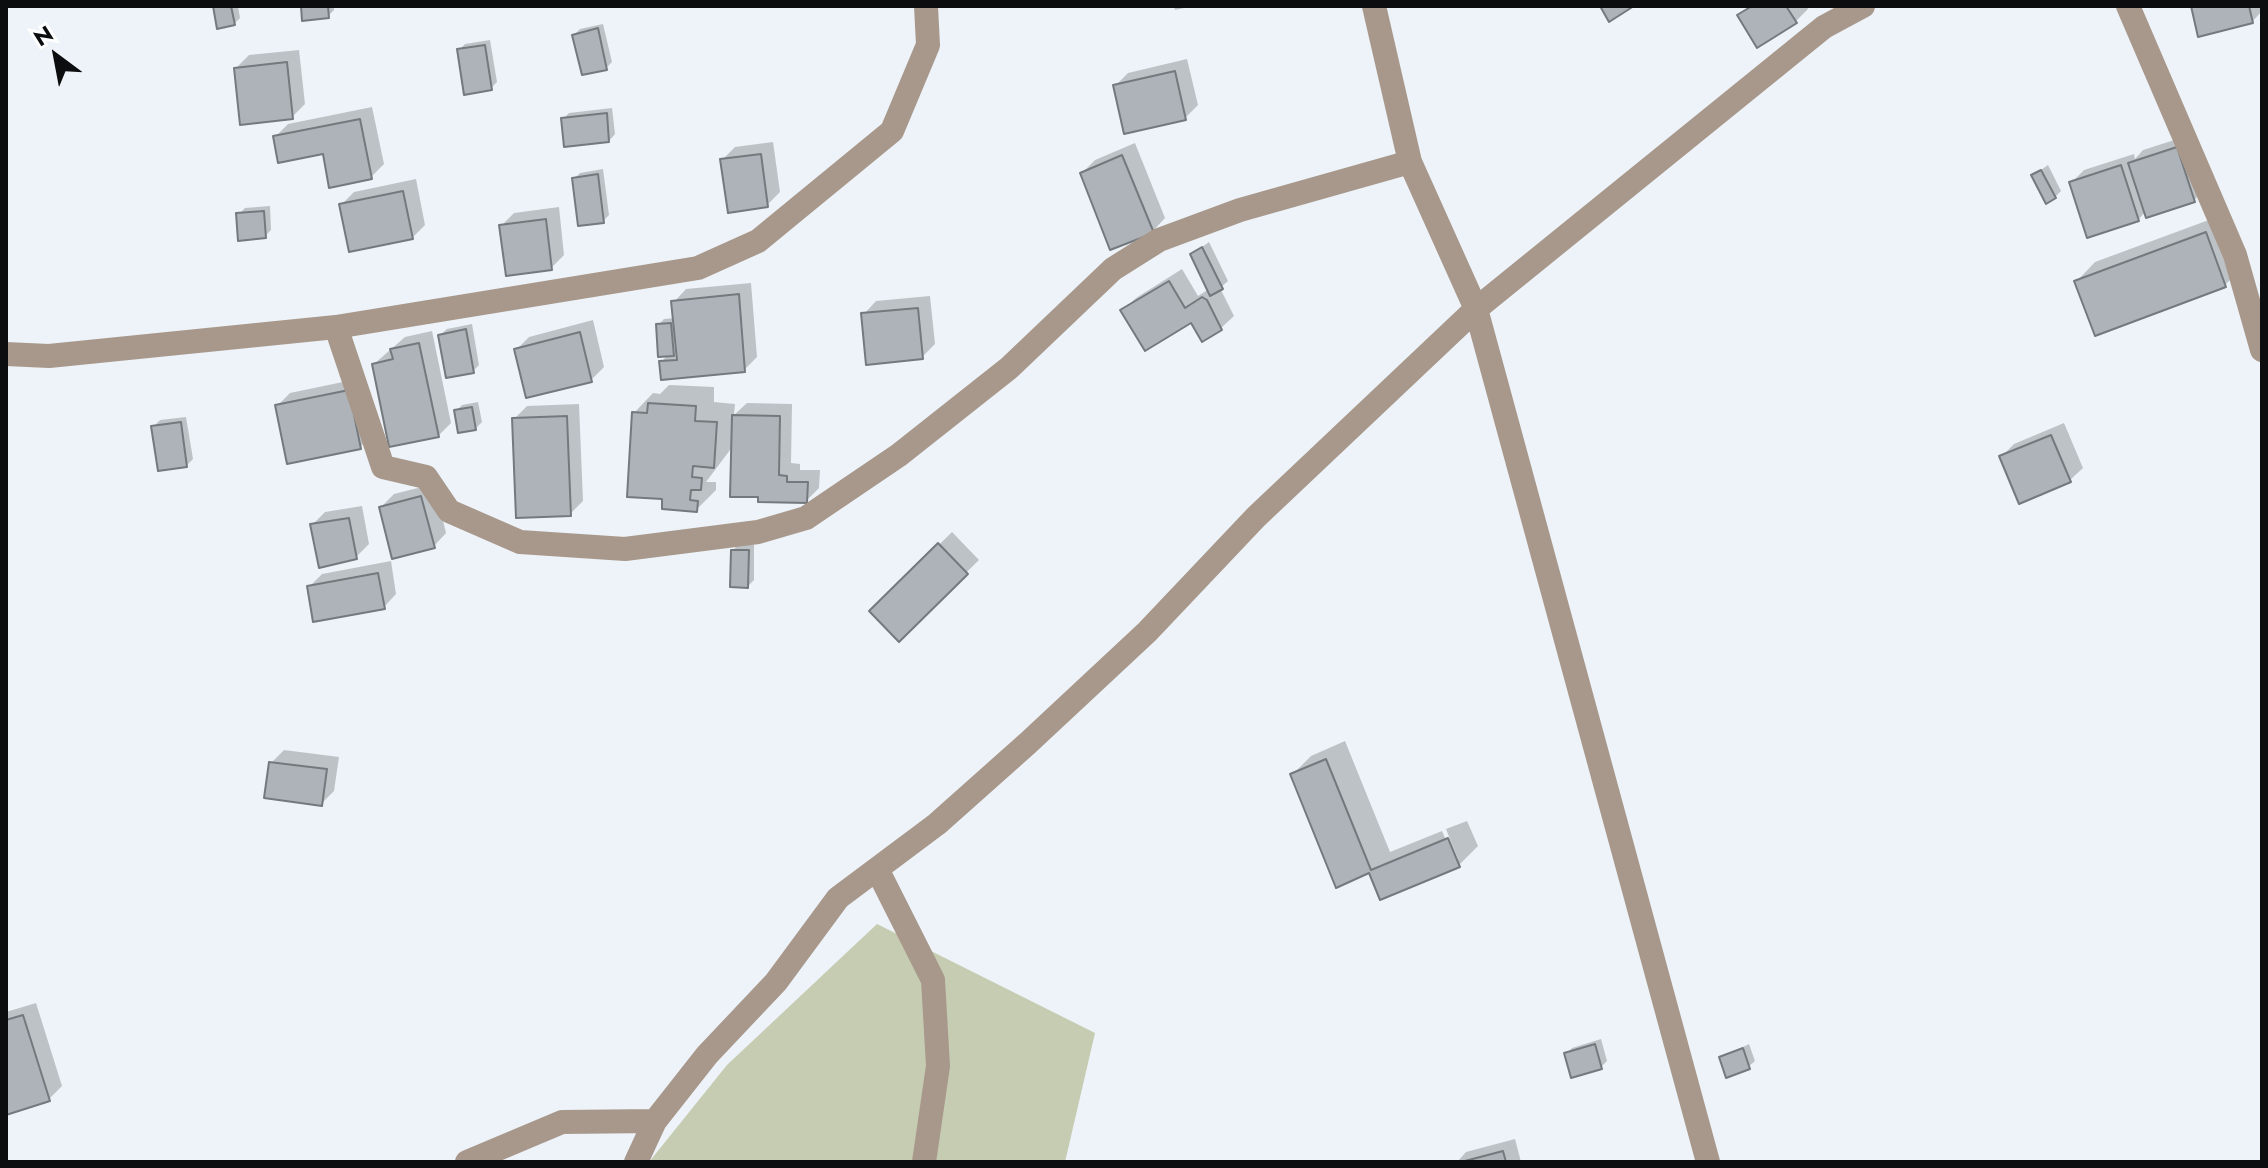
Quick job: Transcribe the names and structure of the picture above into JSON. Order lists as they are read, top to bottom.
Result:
{
  "north": "top left"
}
